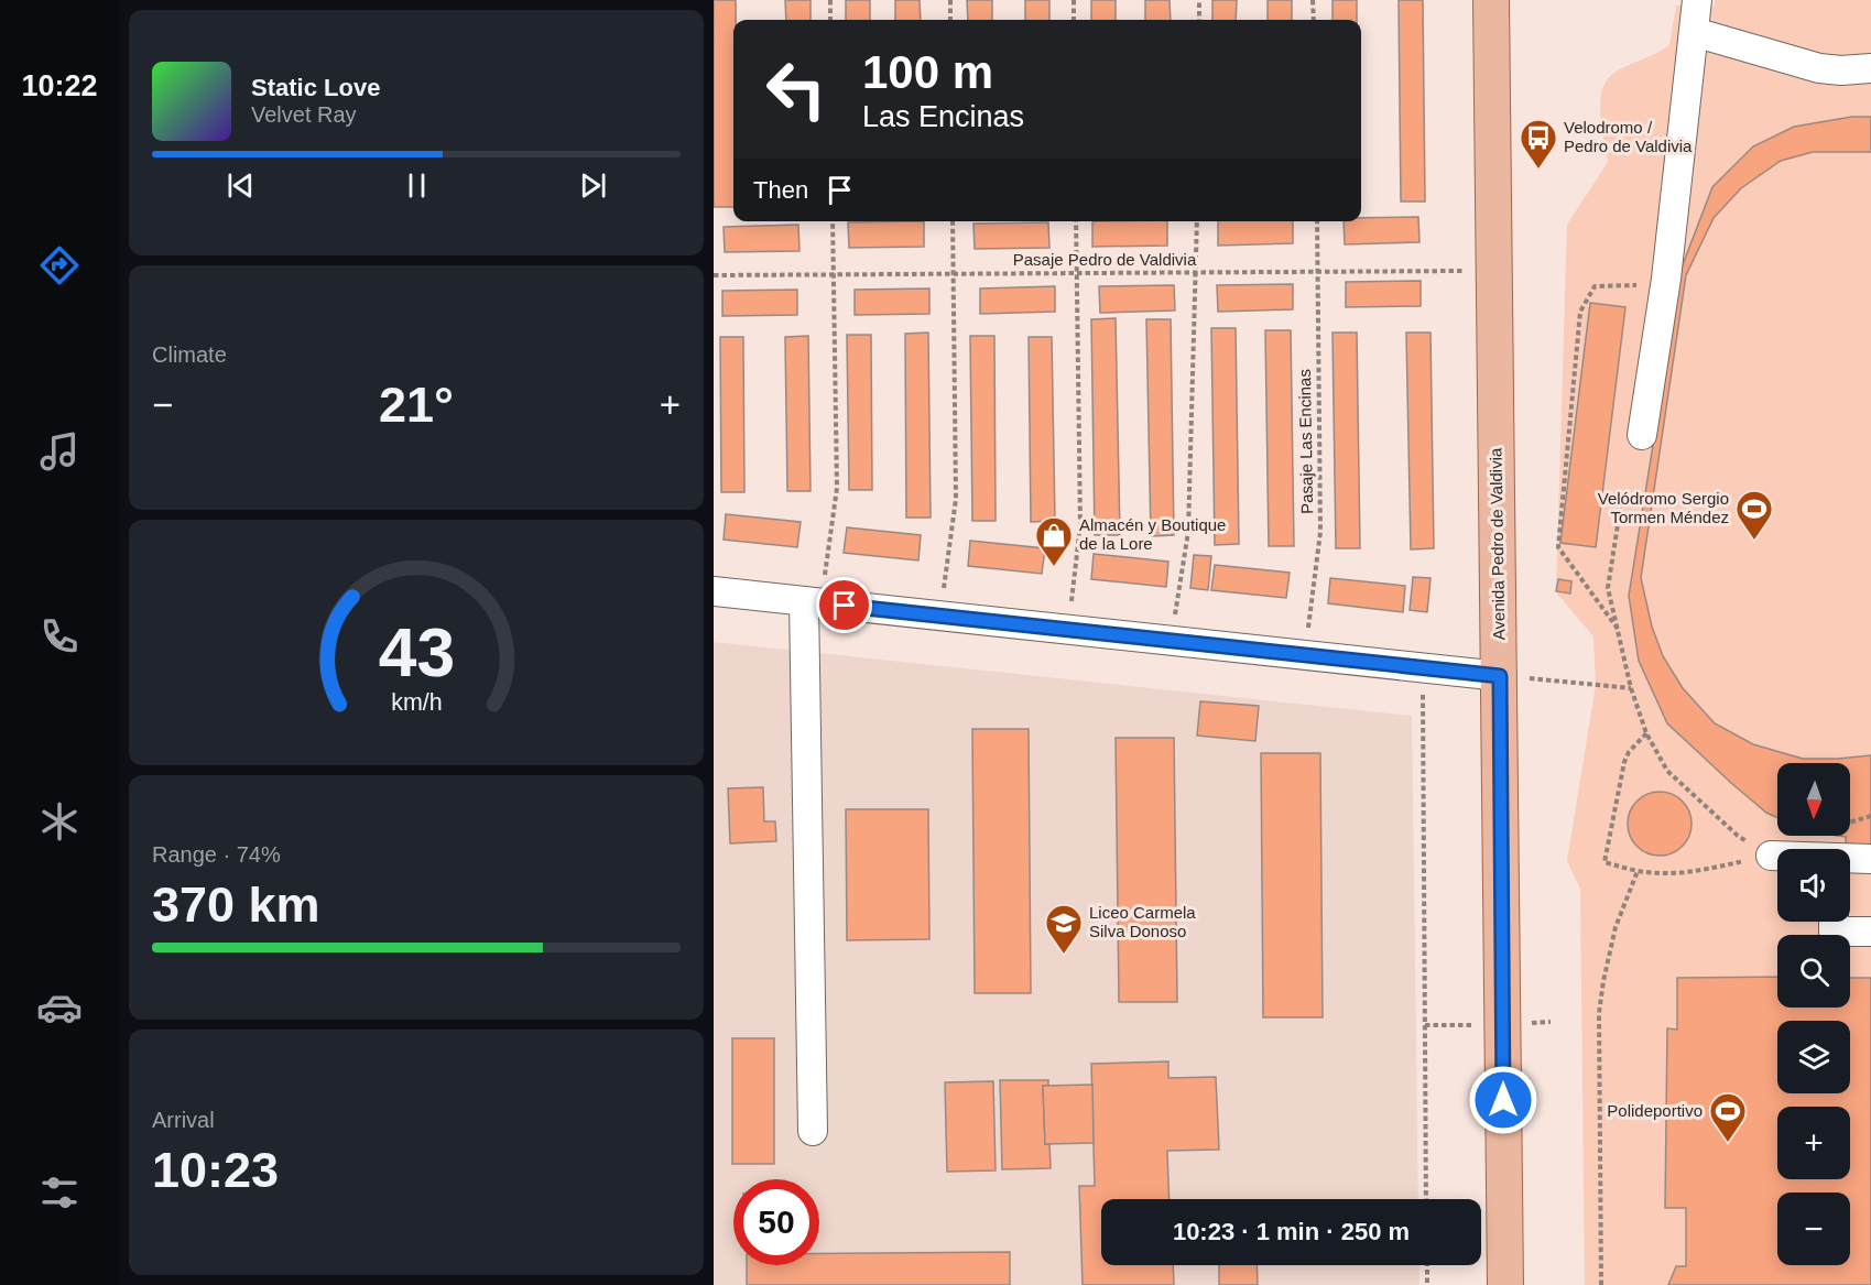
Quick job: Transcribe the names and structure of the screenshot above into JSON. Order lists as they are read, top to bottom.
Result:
{
  "streets": {
    "main road": ["Avenida Pedro de Valdivia"],
    "path": ["Pasaje Pedro de Valdivia", "Pasaje Las Encinas"]
  },
  "crossings": [
    ["Pasaje Pedro de Valdivia", "Pasaje Las Encinas"],
    ["Pasaje Pedro de Valdivia", "Avenida Pedro de Valdivia"]
  ],
  "places": {
    "bus stop": ["Velodromo / Pedro de Valdivia"],
    "sports": ["Velódromo Sergio Tormen Méndez", "Polideportivo"],
    "shop": ["Almacén y Boutique de la Lore"],
    "school or university": ["Liceo Carmela Silva Donoso"]
  },
  "north": "bottom",
  "page": {
    "tabs": "10:22",
    "turn": ["100 m", "Las Encinas"],
    "song": ["Static Love", "Velvet Ray"],
    "then": "Then",
    "tile": [
      "Climate",
      ["Range · 74%", "370 km"],
      ["Arrival", "10:23"]
    ],
    "heat": ["−", "21°", "+"],
    "map_buttons": ["+", "−"],
    "limit": "50",
    "trip": "10:23 · 1 min · 250 m",
    "gauge": ["43", "km/h"]
  }
}
